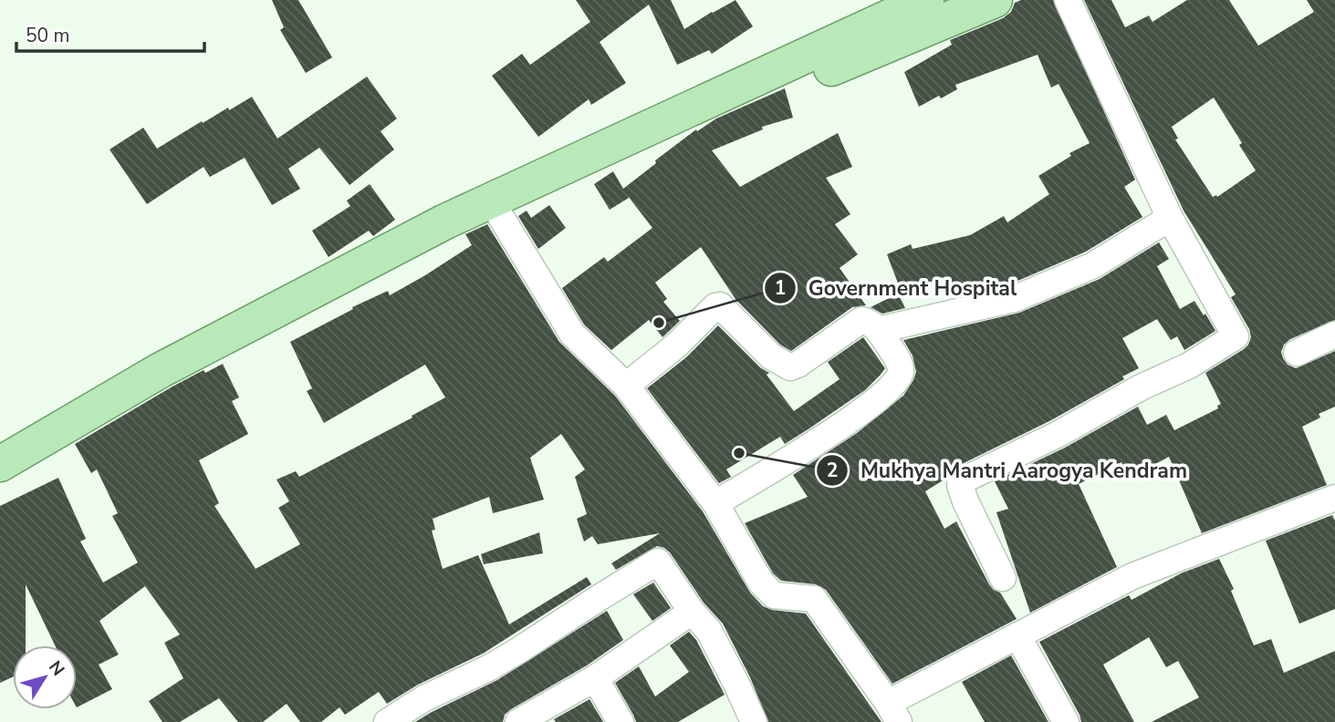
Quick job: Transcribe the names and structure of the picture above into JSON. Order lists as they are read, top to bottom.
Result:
{
  "places": ["Government Hospital", "Mukhya Mantri Aarogya Kendram"],
  "scale_bar": "50 m",
  "north": "top right"
}
